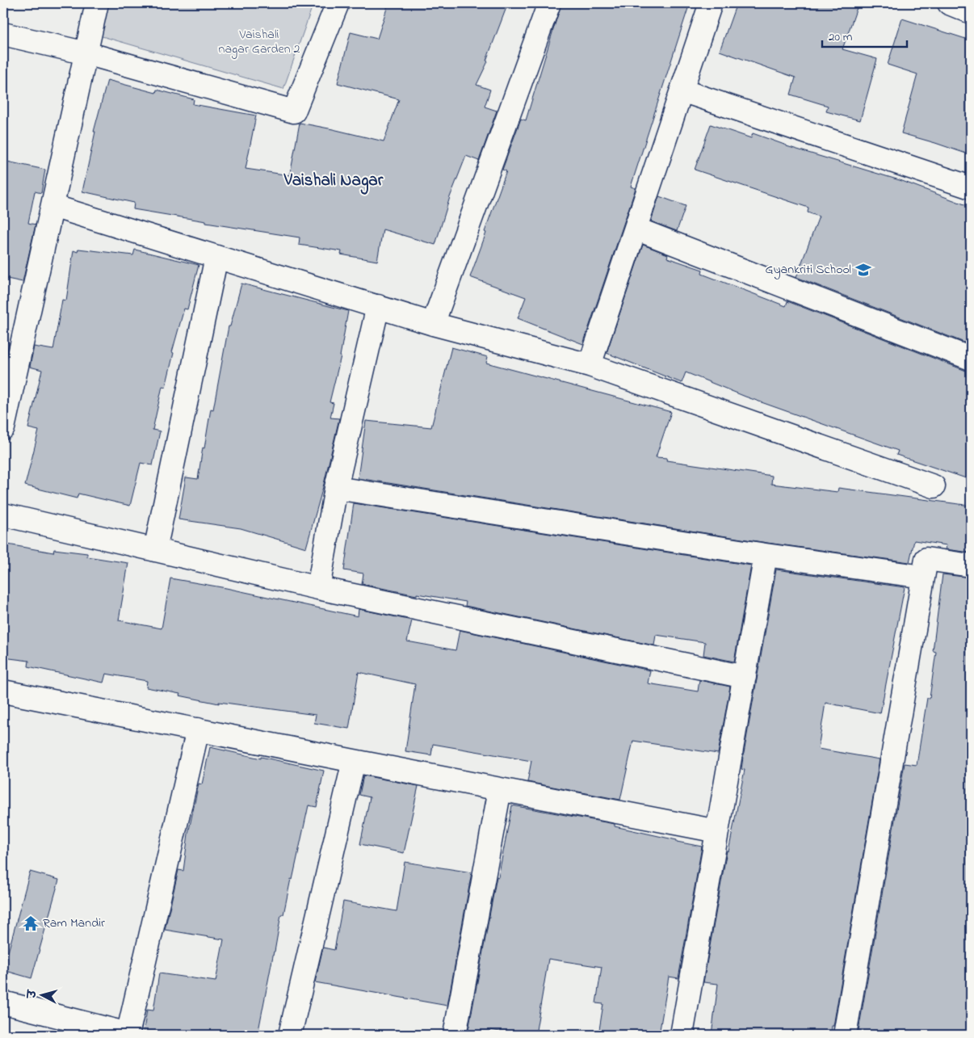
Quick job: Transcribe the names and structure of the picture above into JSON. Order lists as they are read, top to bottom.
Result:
{
  "districts": ["Vaishali Nagar"],
  "parks": ["Vaishali nagar Garden 2"],
  "places": {
    "school or university": ["Gyankriti School"],
    "temple": ["Ram Mandir"]
  },
  "scale_bar": "20 m",
  "north": "left"
}
